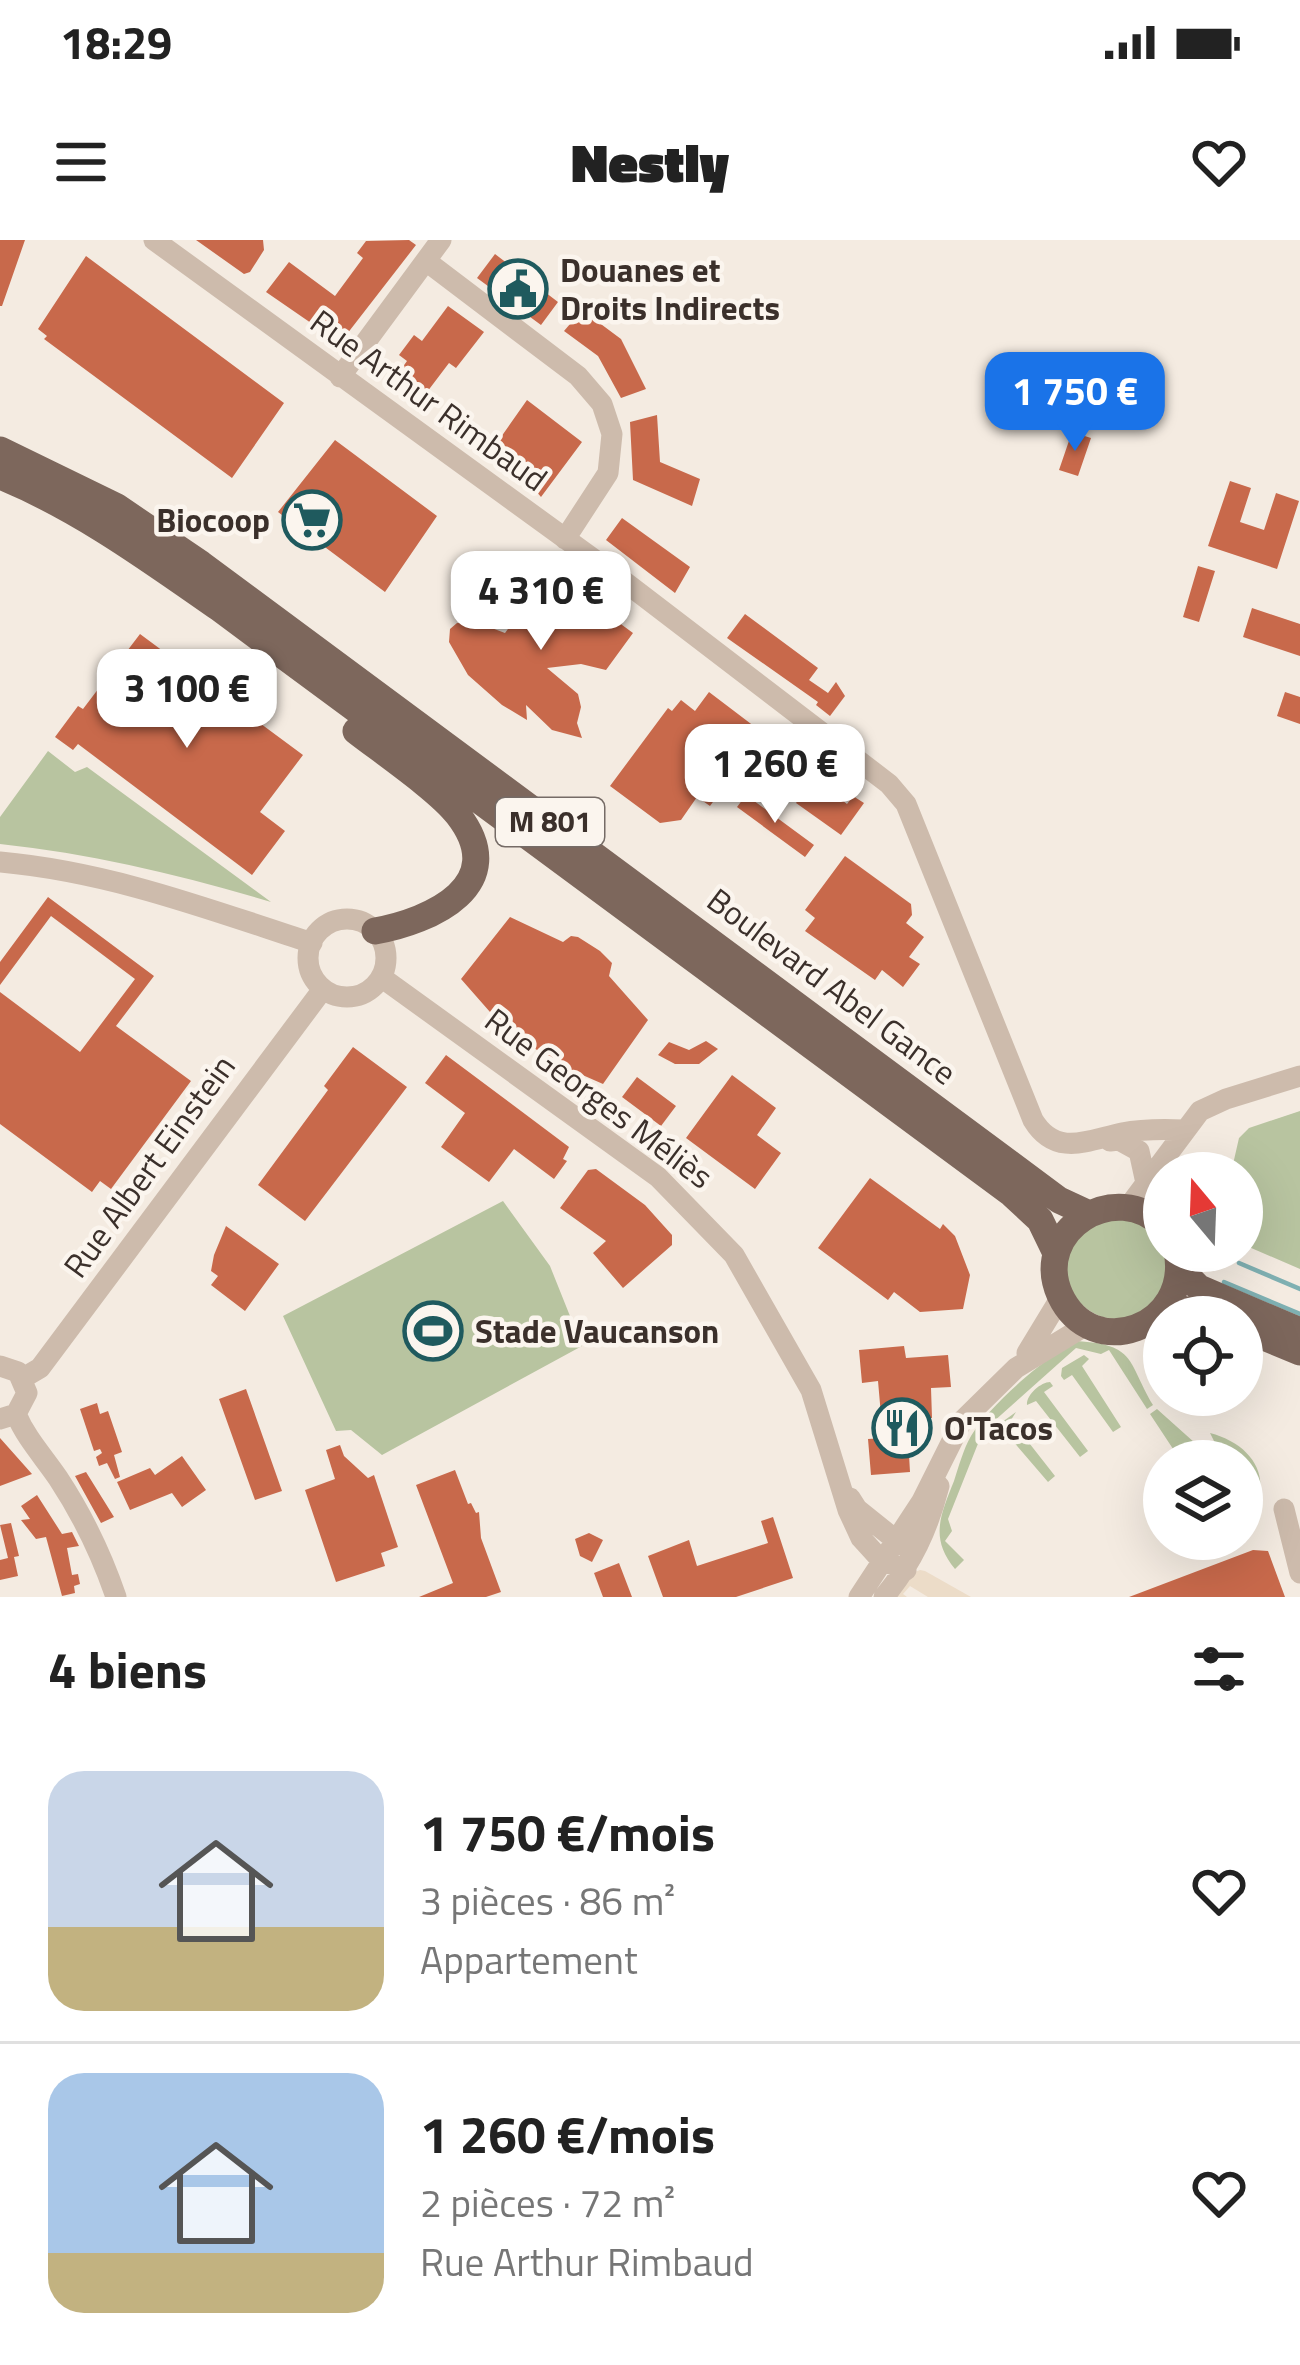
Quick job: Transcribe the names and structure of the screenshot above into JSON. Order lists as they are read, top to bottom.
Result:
{
  "streets": {
    "main road": ["M 801", "Boulevard Abel Gance"],
    "street": ["Rue Arthur Rimbaud", "Rue Georges Méliès", "Rue Albert Einstein"]
  },
  "crossings": [
    ["M 801", "Boulevard Abel Gance"],
    ["Rue Georges Méliès", "Rue Albert Einstein"]
  ],
  "places": {
    "public building": ["Douanes et Droits Indirects"],
    "supermarket": ["Biocoop"],
    "sports": ["Stade Vaucanson"],
    "restaurant": ["O'Tacos"]
  },
  "north": "top",
  "page": {
    "status": "18:29",
    "header": "Nestly",
    "price": [
      "1 750 €",
      "4 310 €",
      "3 100 €",
      "1 260 €"
    ],
    "heading": "4 biens",
    "list": [
      {
        "name": "1 750 €/mois",
        "note": "3 pièces · 86 m² · Appartement"
      },
      {
        "name": "1 260 €/mois",
        "note": "2 pièces · 72 m² · Rue Arthur Rimbaud"
      }
    ]
  }
}
